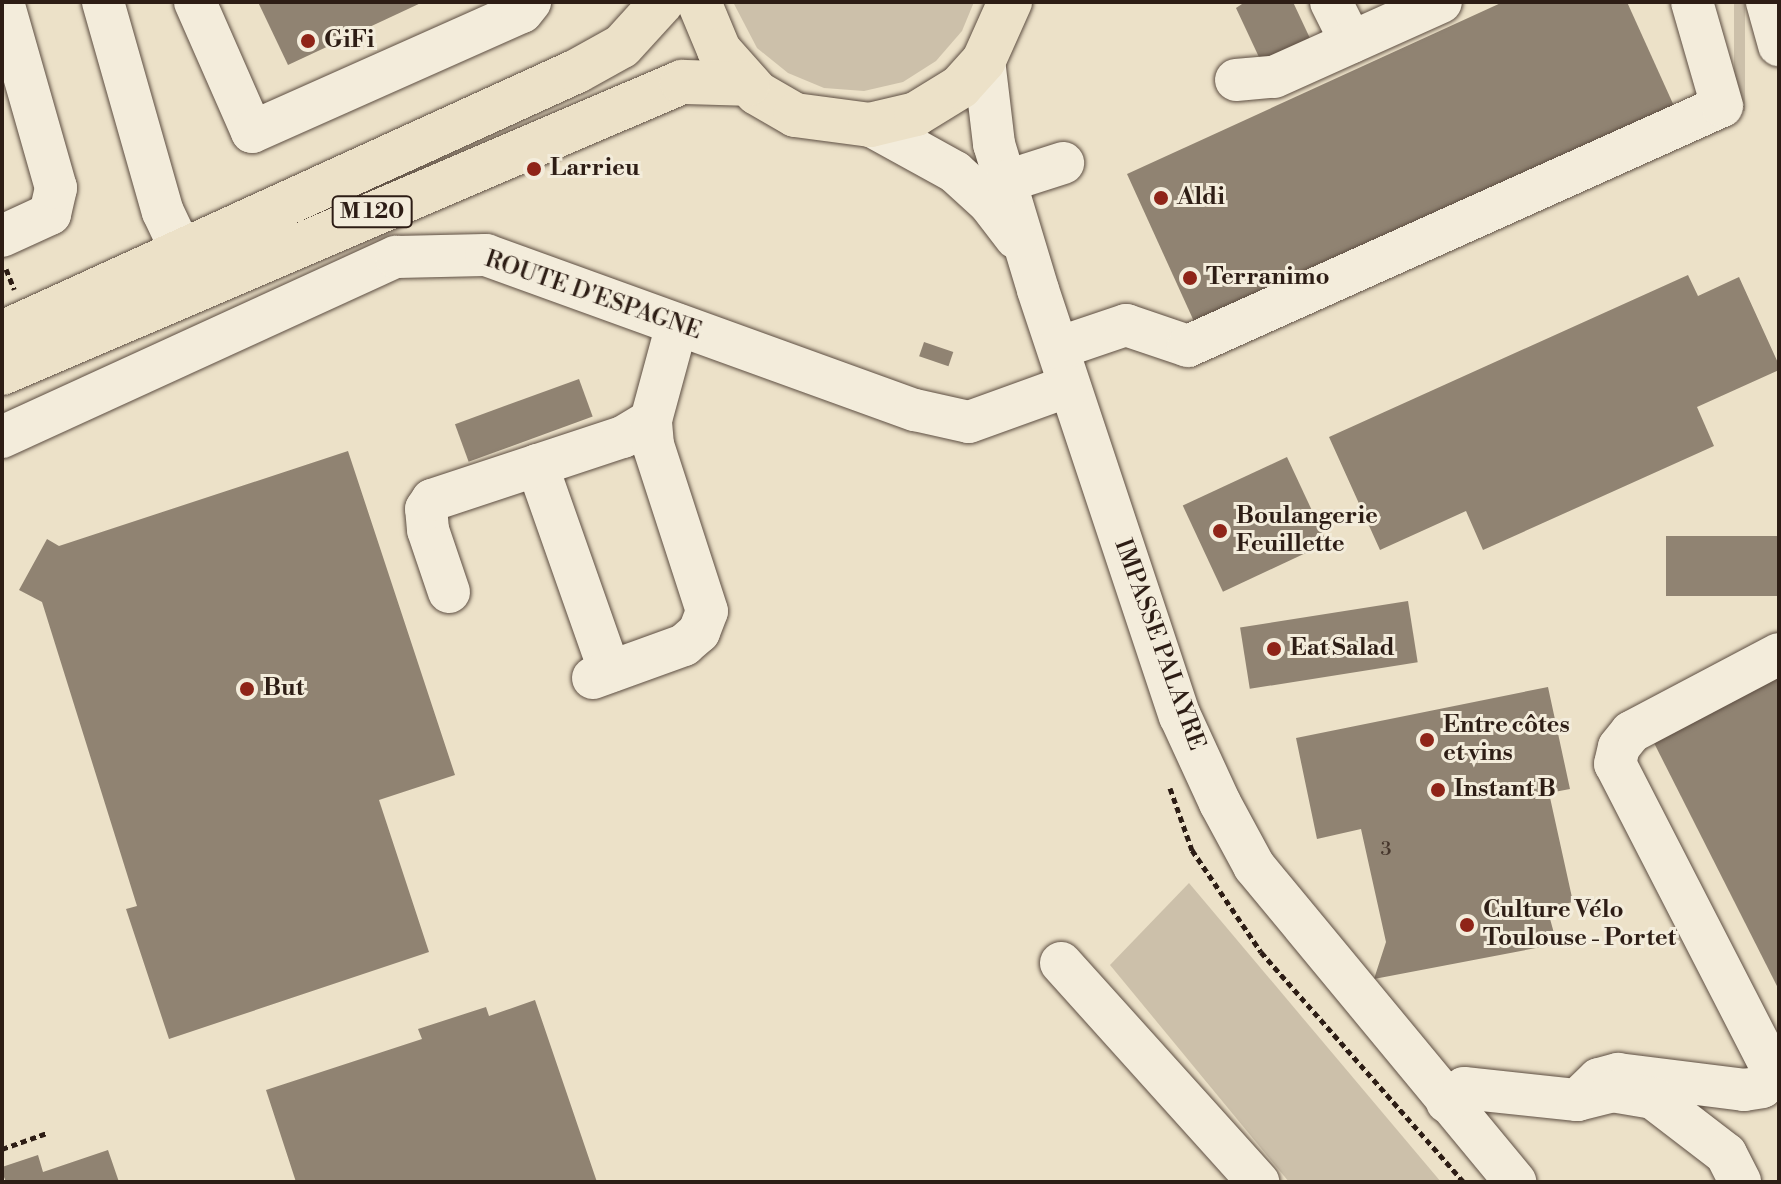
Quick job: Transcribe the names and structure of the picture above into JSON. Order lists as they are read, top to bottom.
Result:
{
  "streets": {
    "main road": ["M 120"],
    "street": ["ROUTE D'ESPAGNE", "IMPASSE PALAYRE"]
  },
  "crossings": [
    ["ROUTE D'ESPAGNE", "IMPASSE PALAYRE"]
  ],
  "places": [
    "GiFi",
    "Larrieu",
    "Aldi",
    "Terranimo",
    "Boulangerie Feuillette",
    "Eat Salad",
    "But",
    "Entre côtes et vins",
    "Instant B",
    "Culture Vélo Toulouse - Portet"
  ],
  "house_numbers": ["3"]
}
